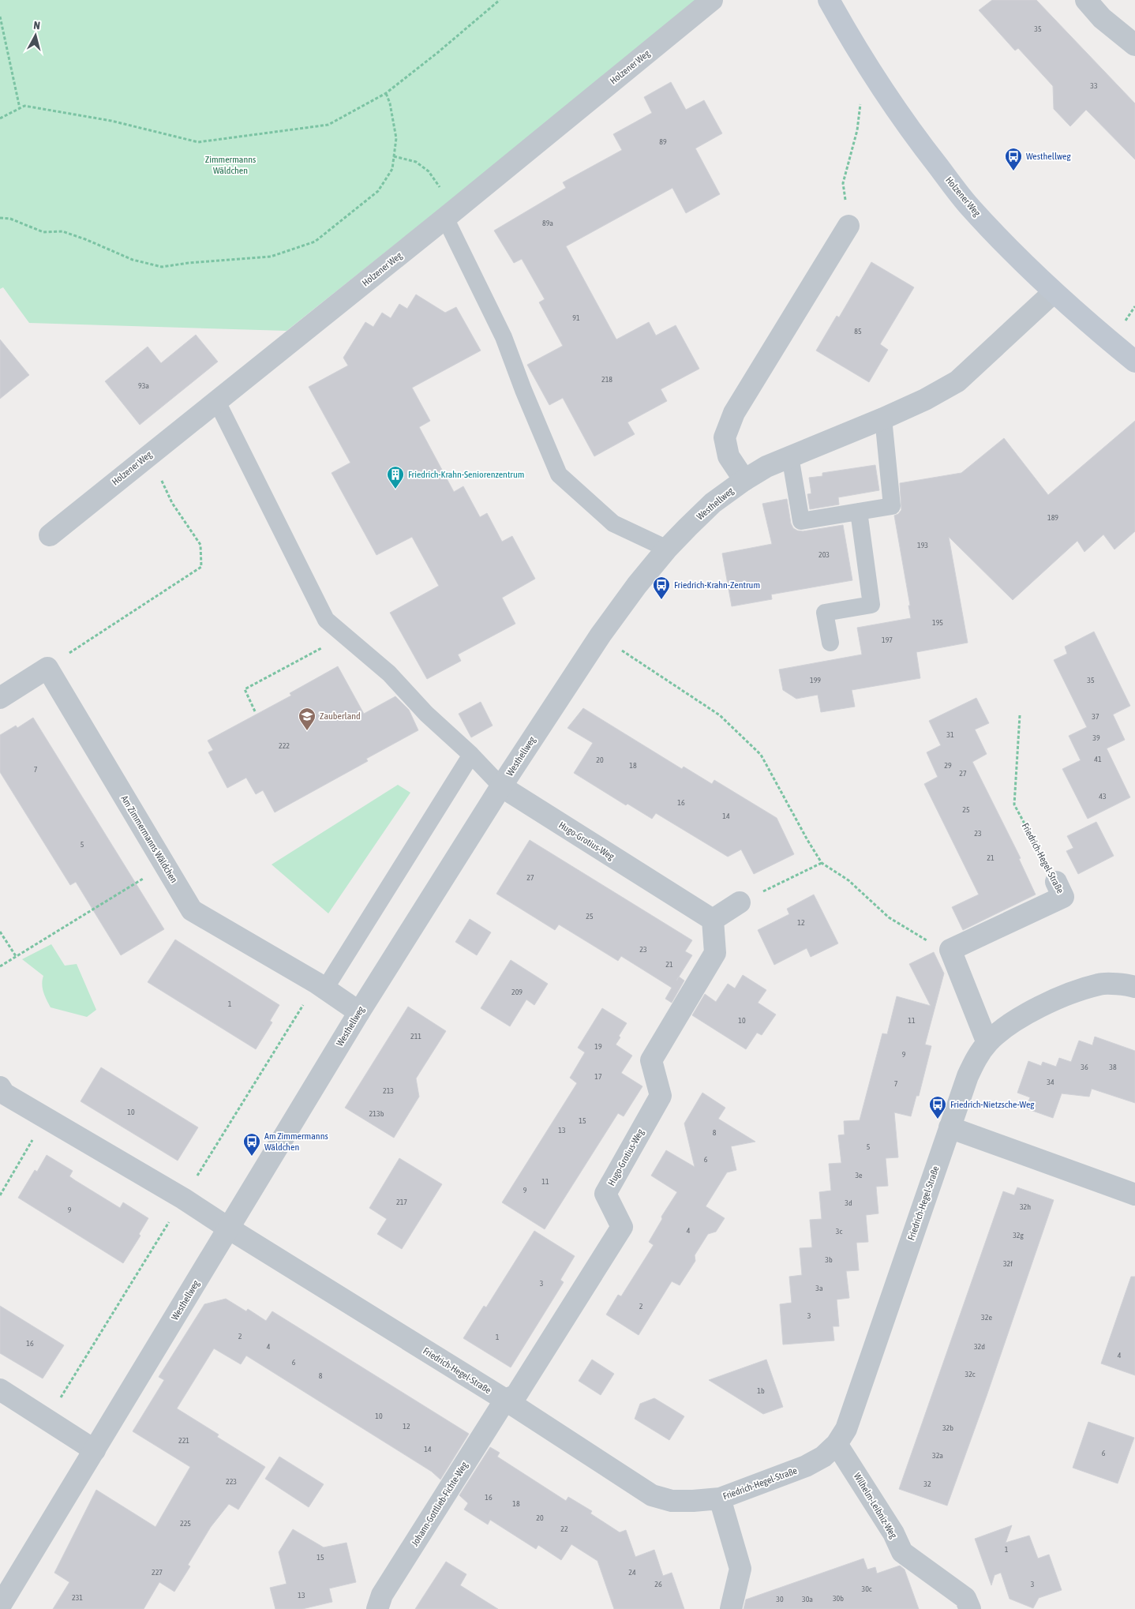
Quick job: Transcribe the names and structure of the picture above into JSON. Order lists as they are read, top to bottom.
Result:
{
  "streets": {
    "main road": ["Holzener Weg"],
    "street": [
      "Westhellweg",
      "Am Zimmermanns Wäldchen",
      "Hugo-Grotius-Weg",
      "Friedrich-Hegel-Straße",
      "Johann-Gottlieb-Fichte-Weg",
      "Wilhelm-Leibniz-Weg"
    ]
  },
  "crossings": [
    ["Holzener Weg", "Westhellweg"],
    ["Westhellweg", "Am Zimmermanns Wäldchen"],
    ["Westhellweg", "Hugo-Grotius-Weg"],
    ["Westhellweg", "Friedrich-Hegel-Straße"],
    ["Hugo-Grotius-Weg", "Friedrich-Hegel-Straße"],
    ["Hugo-Grotius-Weg", "Johann-Gottlieb-Fichte-Weg"],
    ["Friedrich-Hegel-Straße", "Johann-Gottlieb-Fichte-Weg"],
    ["Friedrich-Hegel-Straße", "Wilhelm-Leibniz-Weg"]
  ],
  "parks": ["Zimmermanns Wäldchen"],
  "places": {
    "bus stop": [
      "Westhellweg",
      "Friedrich-Krahn-Zentrum",
      "Friedrich-Nietzsche-Weg",
      "Am Zimmermanns Wäldchen"
    ],
    "building": ["Friedrich-Krahn-Seniorenzentrum"],
    "school or university": ["Zauberland"]
  },
  "house_numbers": [
    "35",
    "33",
    "89",
    "89a",
    "91",
    "85",
    "218",
    "93a",
    "189",
    "193",
    "203",
    "195",
    "197",
    "199",
    "35",
    "37",
    "31",
    "39",
    "222",
    "41",
    "20",
    "18",
    "29",
    "7",
    "27",
    "43",
    "16",
    "25",
    "14",
    "23",
    "5",
    "21",
    "27",
    "25",
    "12",
    "23",
    "21",
    "209",
    "1",
    "10",
    "11",
    "211",
    "19",
    "9",
    "36",
    "38",
    "17",
    "34",
    "7",
    "213",
    "10",
    "213b",
    "15",
    "13",
    "8",
    "5",
    "6",
    "3e",
    "11",
    "9",
    "217",
    "3d",
    "32h",
    "9",
    "4",
    "3c",
    "32g",
    "3b",
    "32f",
    "3",
    "3a",
    "2",
    "3",
    "32e",
    "2",
    "1",
    "16",
    "4",
    "32d",
    "4",
    "6",
    "32c",
    "8",
    "1b",
    "10",
    "12",
    "32b",
    "221",
    "14",
    "6",
    "32a",
    "223",
    "32",
    "16",
    "18",
    "20",
    "225",
    "22",
    "1",
    "15",
    "227",
    "24",
    "26",
    "3",
    "30c",
    "13",
    "231",
    "30b",
    "30",
    "30a"
  ],
  "north": "top"
}
